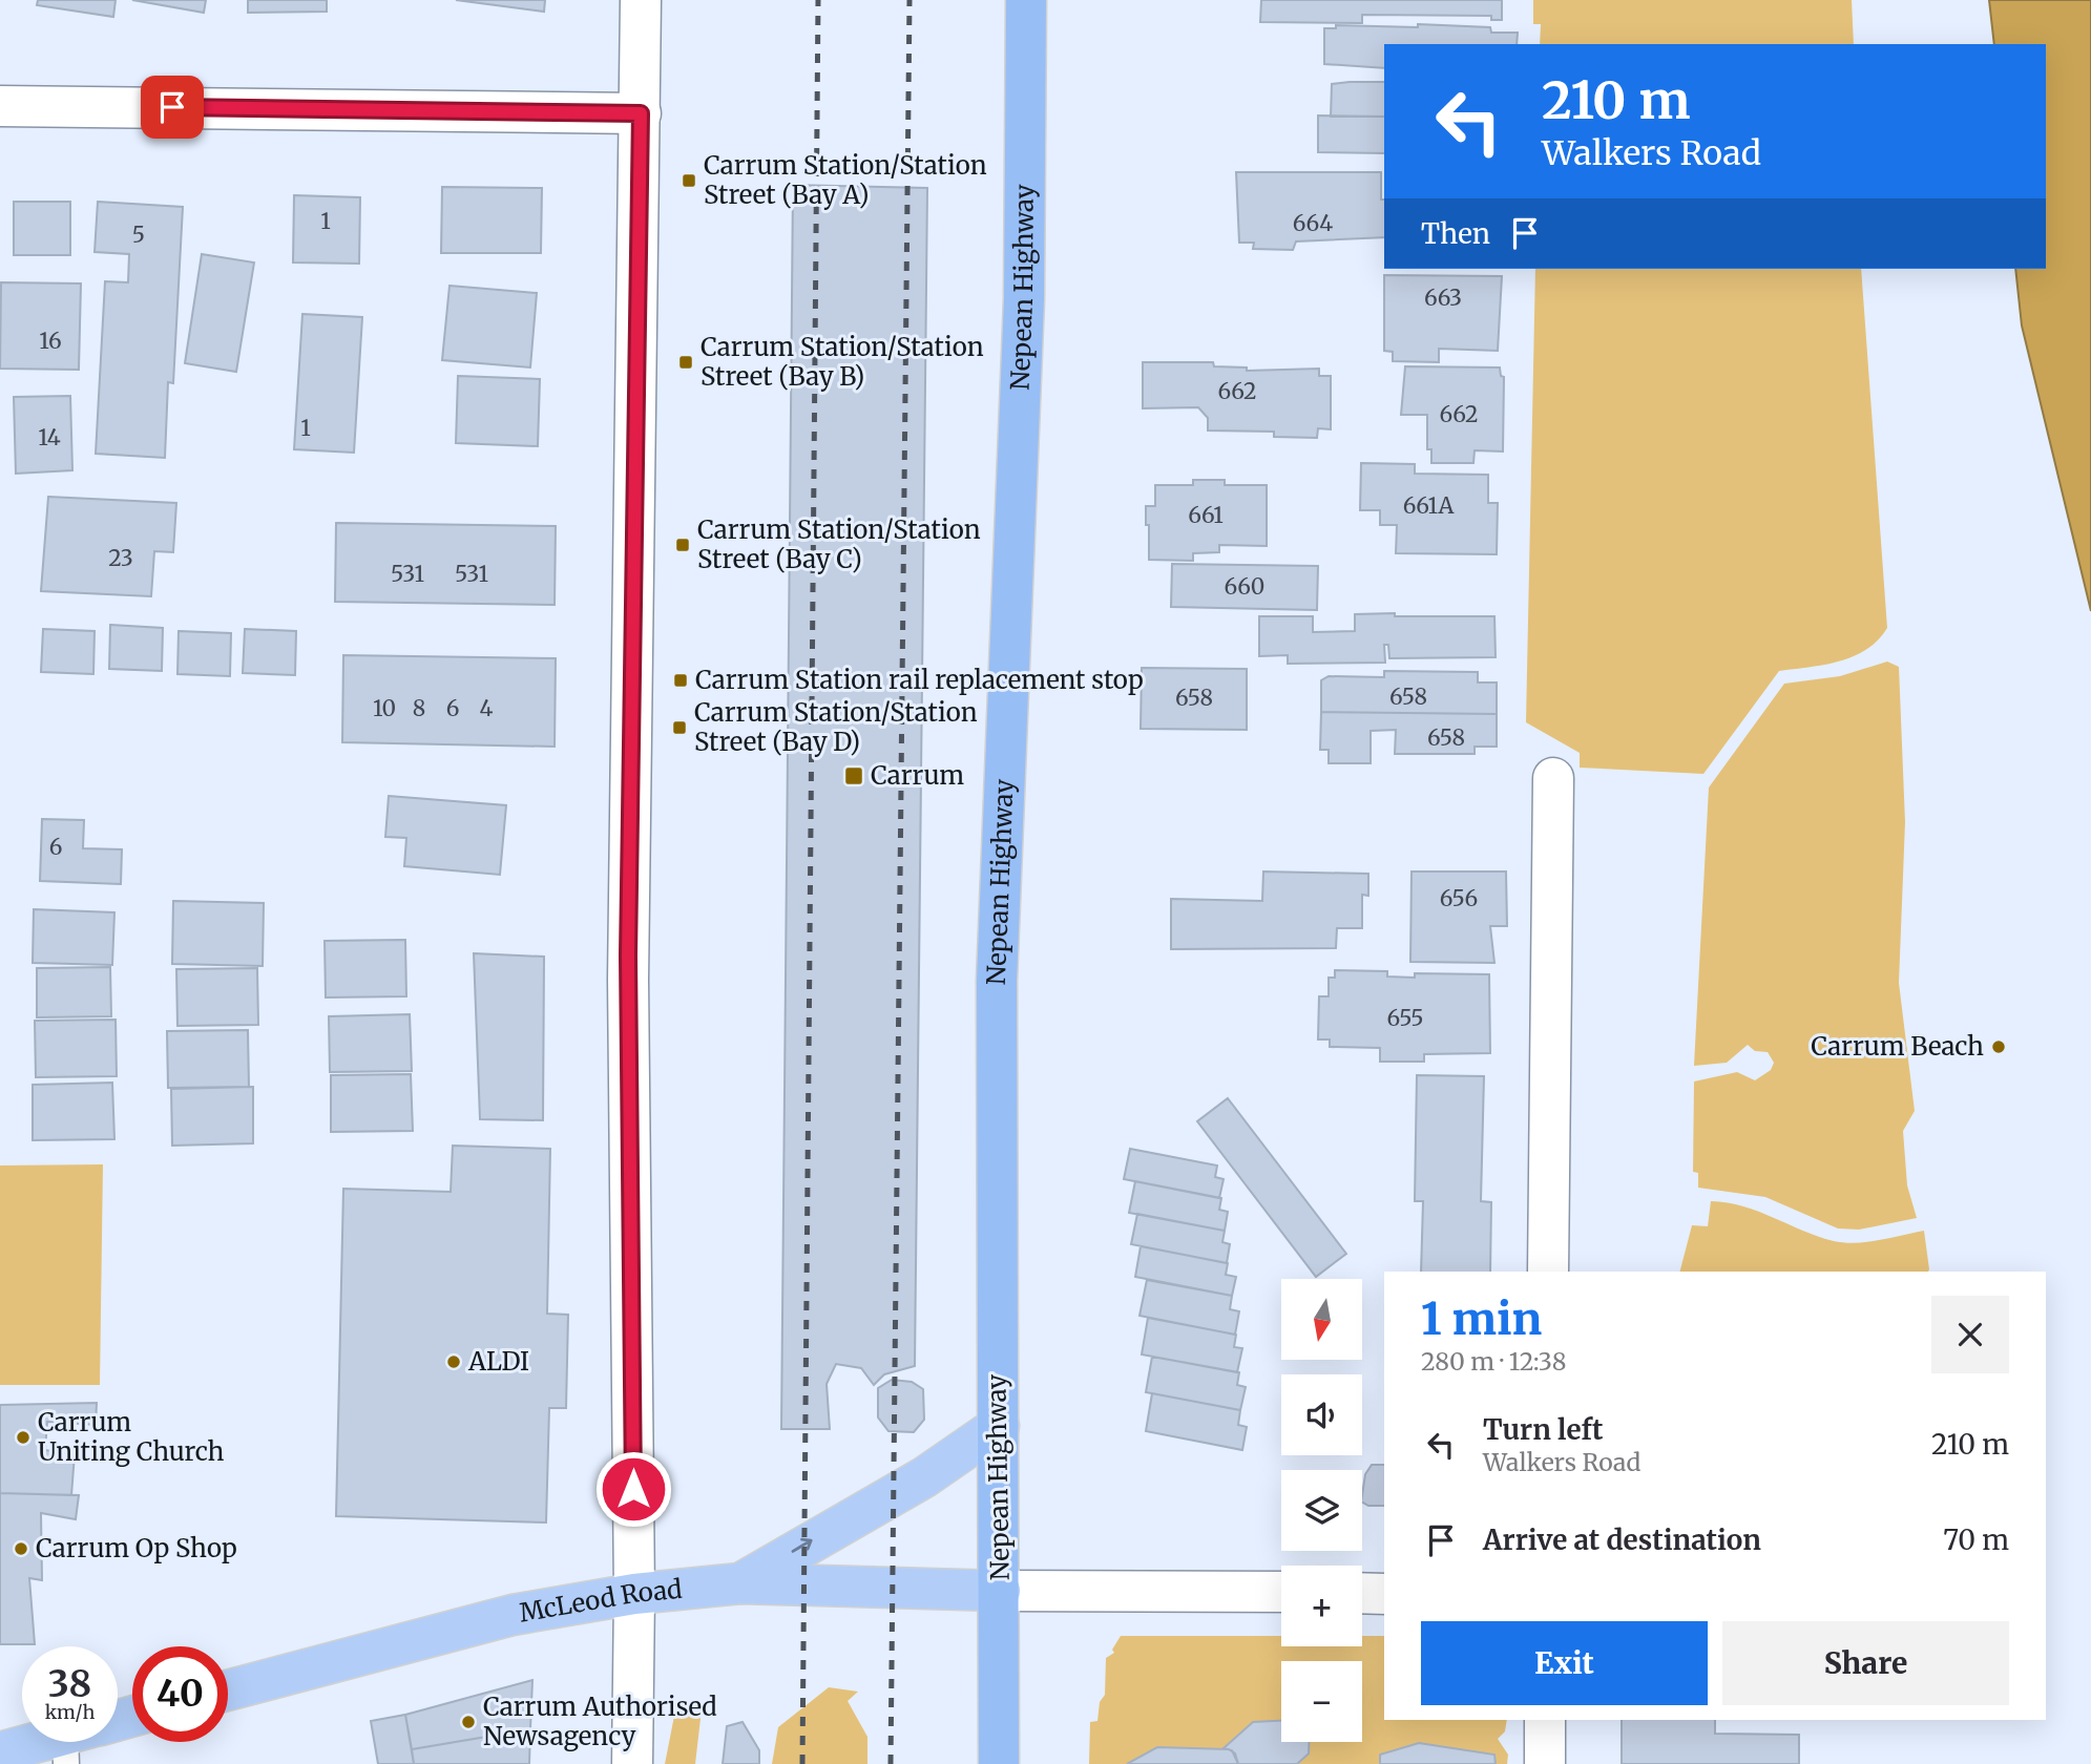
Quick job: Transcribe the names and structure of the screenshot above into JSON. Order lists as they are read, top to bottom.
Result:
{
  "streets": {
    "highway": ["Nepean Highway"],
    "main road": ["McLeod Road"]
  },
  "crossings": [
    ["Nepean Highway", "McLeod Road"]
  ],
  "places": {
    "transit": [
      "Carrum Station/Station Street (Bay A)",
      "Carrum Station/Station Street (Bay B)",
      "Carrum Station/Station Street (Bay C)",
      "Carrum Station rail replacement stop",
      "Carrum Station/Station Street (Bay D)",
      "Carrum"
    ],
    "other": [
      "Carrum Beach",
      "ALDI",
      "Carrum Uniting Church",
      "Carrum Op Shop",
      "Carrum Authorised Newsagency"
    ]
  },
  "house_numbers": [
    "1",
    "664",
    "5",
    "663",
    "16",
    "662",
    "662",
    "1",
    "14",
    "661A",
    "661",
    "23",
    "531",
    "531",
    "660",
    "658",
    "658",
    "10",
    "8",
    "6",
    "4",
    "658",
    "6",
    "656",
    "655"
  ],
  "north": "bottom",
  "page": {
    "turn": ["210 m", "Walkers Road"],
    "then": "Then",
    "heading": ["1 min", "280 m · 12:38"],
    "map_buttons": ["+", "−"],
    "list": [
      {
        "name": "Turn left",
        "note": "Walkers Road",
        "value": "210 m"
      },
      {
        "name": "Arrive at destination",
        "value": "70 m"
      }
    ],
    "buttons": ["Exit", "Share"],
    "speed": "38 km/h",
    "limit": "40"
  }
}
